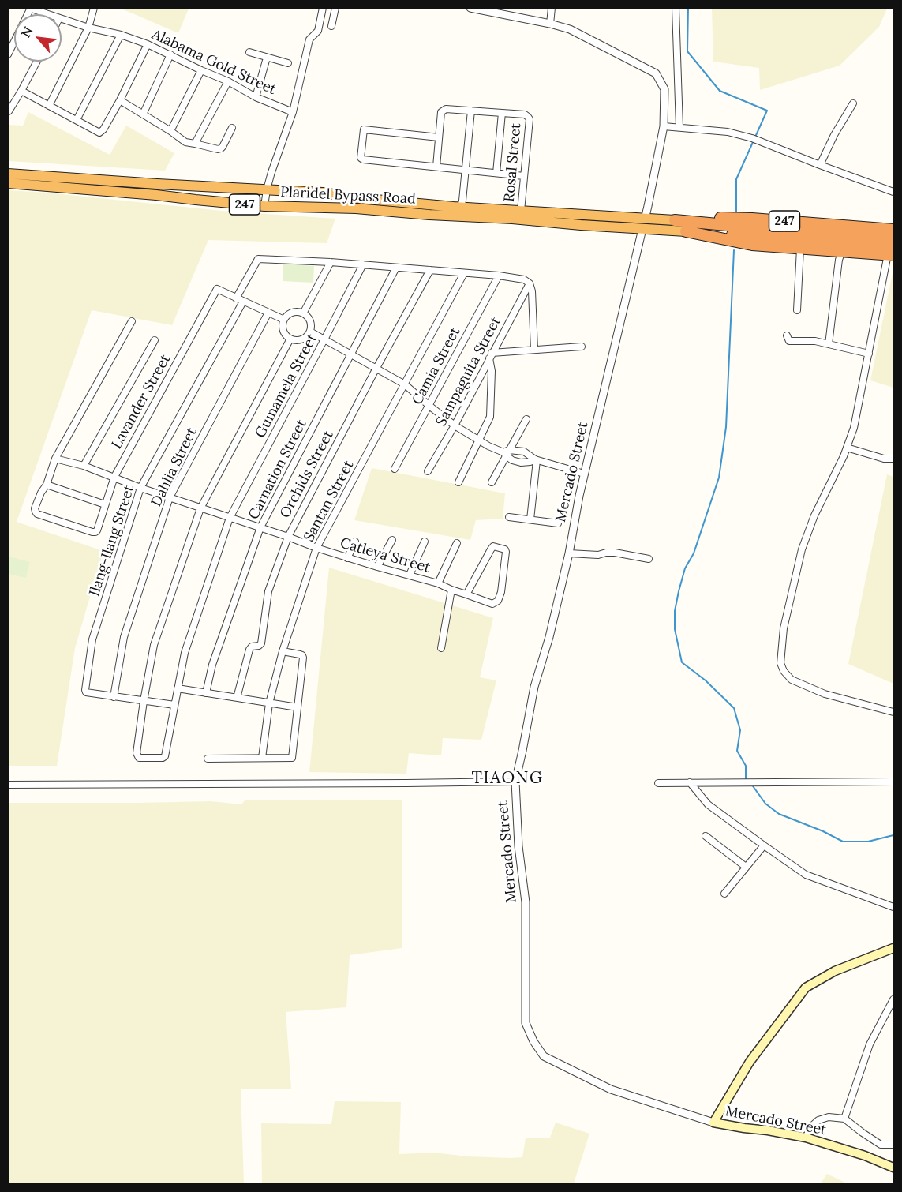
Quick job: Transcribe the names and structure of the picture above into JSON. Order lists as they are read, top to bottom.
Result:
{
  "streets": {
    "highway": ["Plaridel Bypass Road", "247"],
    "main road": ["Mercado Street"],
    "street": [
      "Alabama Gold Street",
      "Rosal Street",
      "Camia Street",
      "Sampaguita Street",
      "Gumamela Street",
      "Lavander Street",
      "Dahlia Street",
      "Carnation Street",
      "Orchids Street",
      "Santan Street",
      "Ilang-Ilang Street",
      "Catleya Street"
    ]
  },
  "crossings": [
    ["Rosal Street", "Plaridel Bypass Road"],
    ["Plaridel Bypass Road", "247"],
    ["Plaridel Bypass Road", "Mercado Street"],
    ["Gumamela Street", "Ilang-Ilang Street"],
    ["Gumamela Street", "Catleya Street"],
    ["Lavander Street", "Catleya Street"],
    ["Dahlia Street", "Ilang-Ilang Street"],
    ["Dahlia Street", "Catleya Street"],
    ["Carnation Street", "Catleya Street"],
    ["Orchids Street", "Catleya Street"],
    ["Santan Street", "Catleya Street"],
    ["Ilang-Ilang Street", "Catleya Street"]
  ],
  "districts": ["TIAONG"],
  "north": "top left"
}
